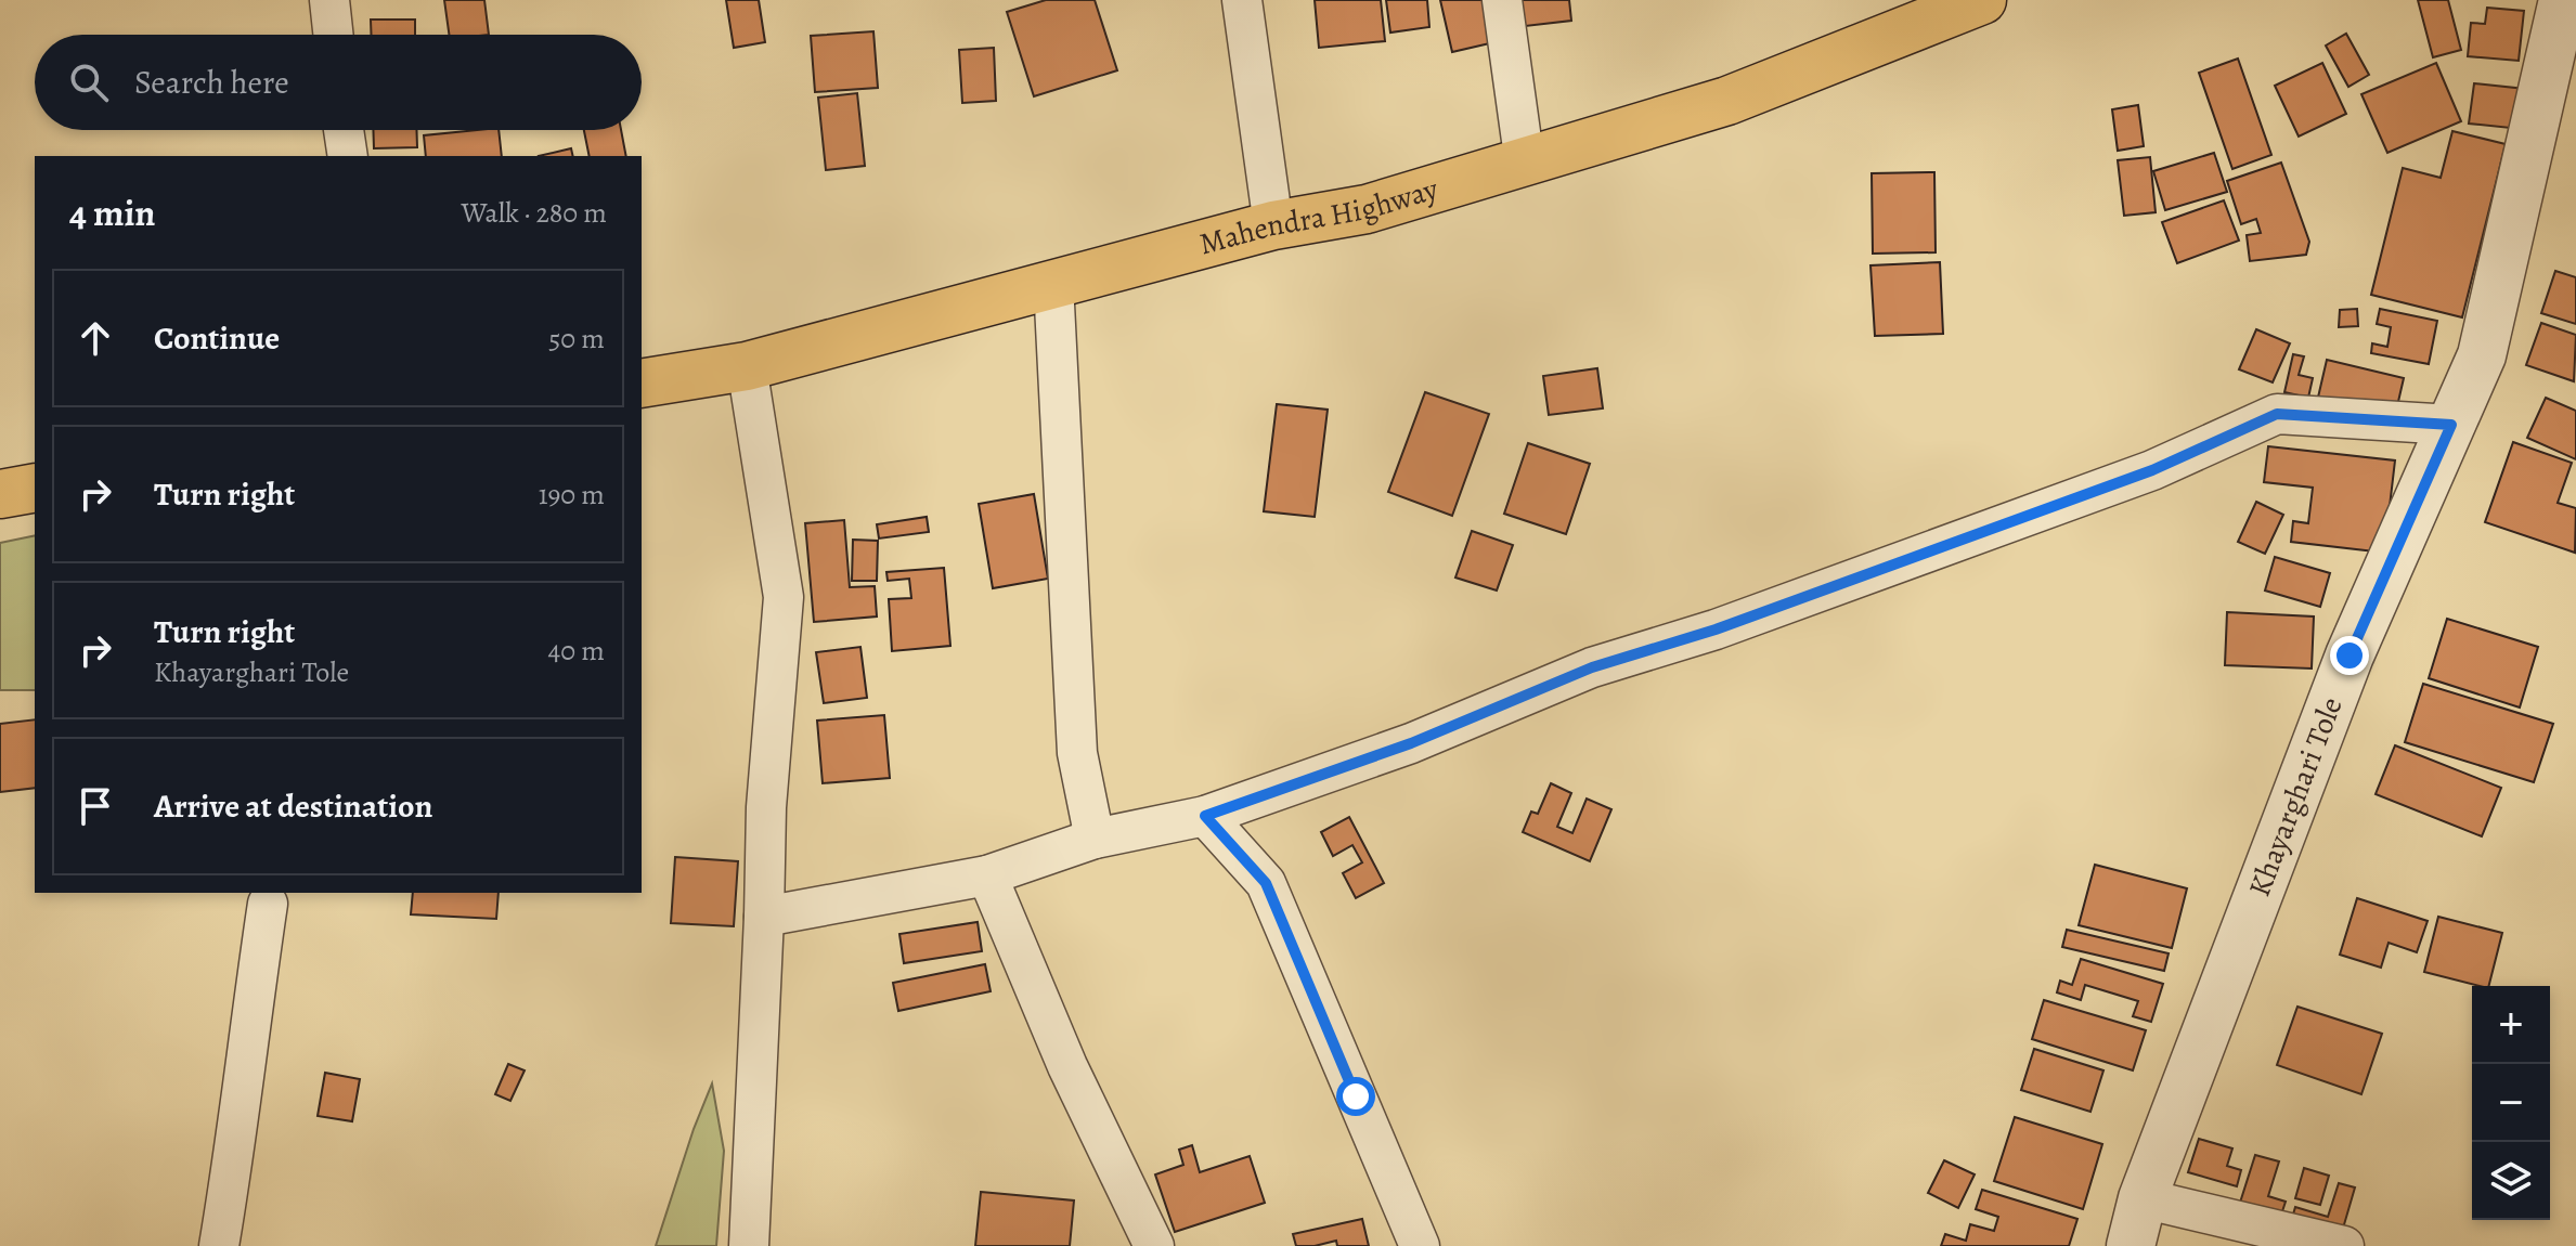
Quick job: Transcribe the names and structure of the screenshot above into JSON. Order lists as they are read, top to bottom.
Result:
{
  "streets": {
    "highway": ["Mahendra Highway"],
    "street": ["Khayarghari Tole"]
  },
  "page": {
    "search": "Search here",
    "heading": ["4 min", "Walk · 280 m"],
    "list": [
      ["Continue", "50 m"],
      ["Turn right", "190 m"],
      ["Turn right", "Khayarghari Tole", "40 m"],
      "Arrive at destination"
    ],
    "map_buttons": ["+", "−"]
  }
}
